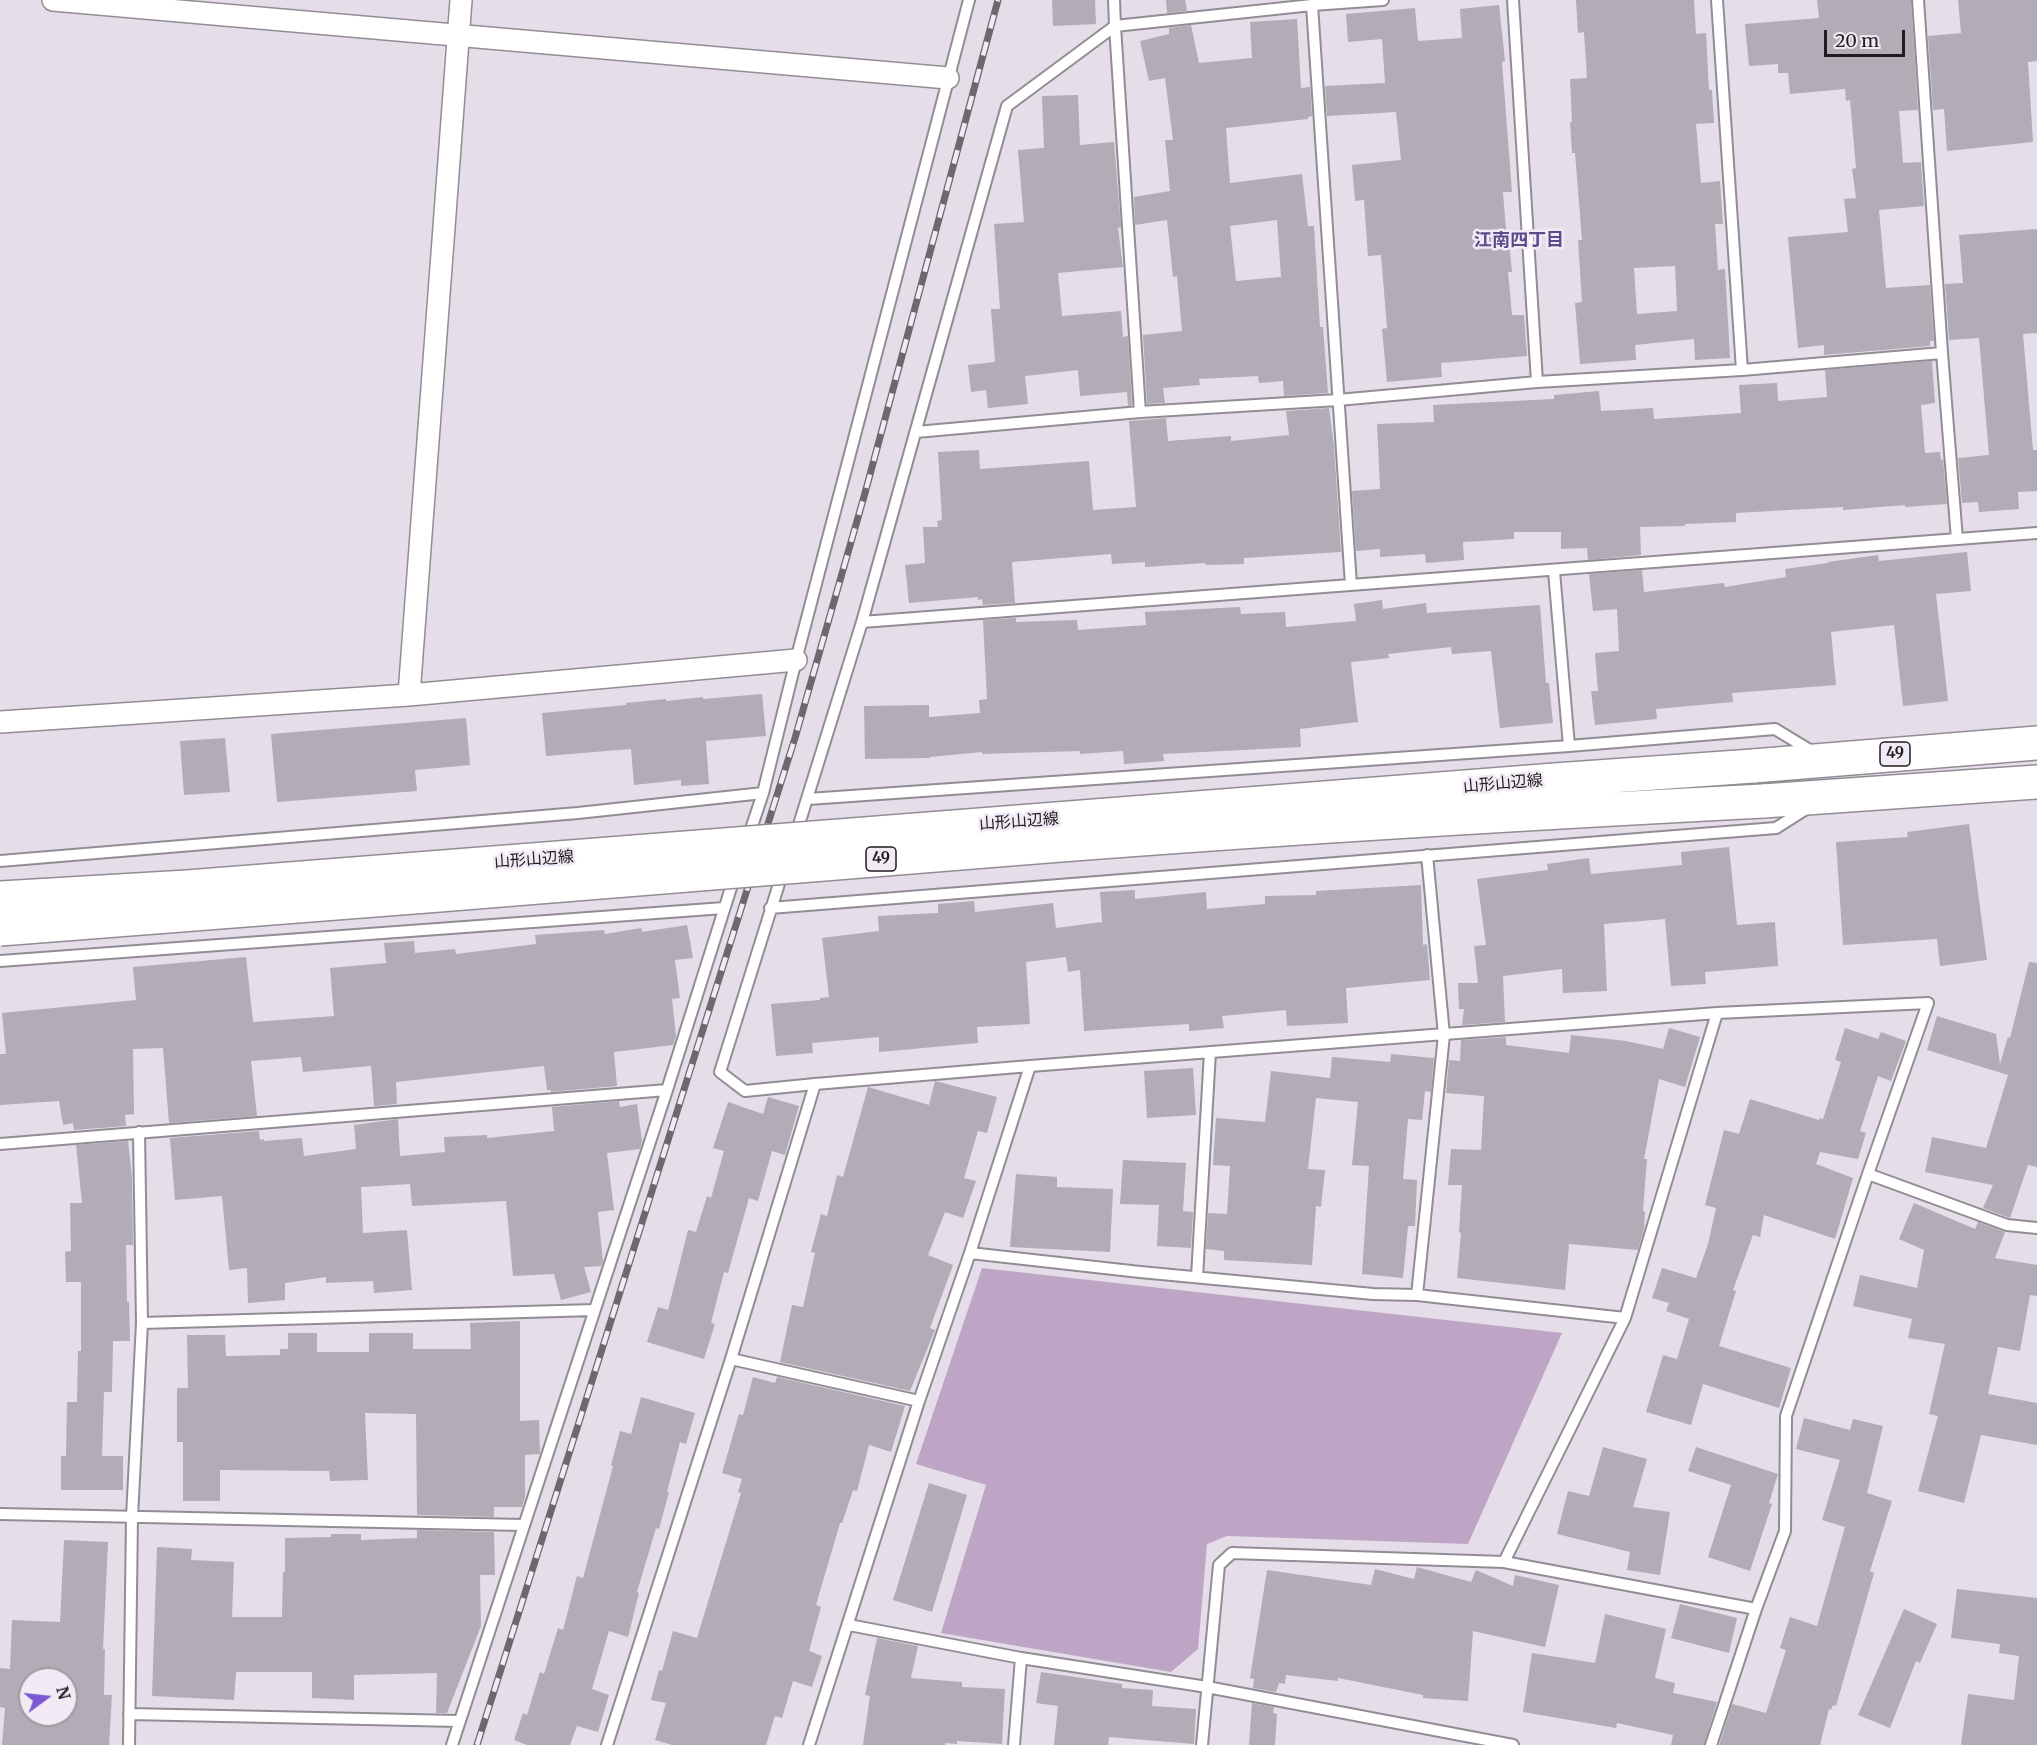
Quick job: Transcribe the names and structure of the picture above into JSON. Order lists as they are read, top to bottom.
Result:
{
  "streets": {
    "main road": ["49", "山形山辺線"]
  },
  "districts": ["江南四丁目"],
  "scale_bar": "20 m",
  "north": "right"
}
